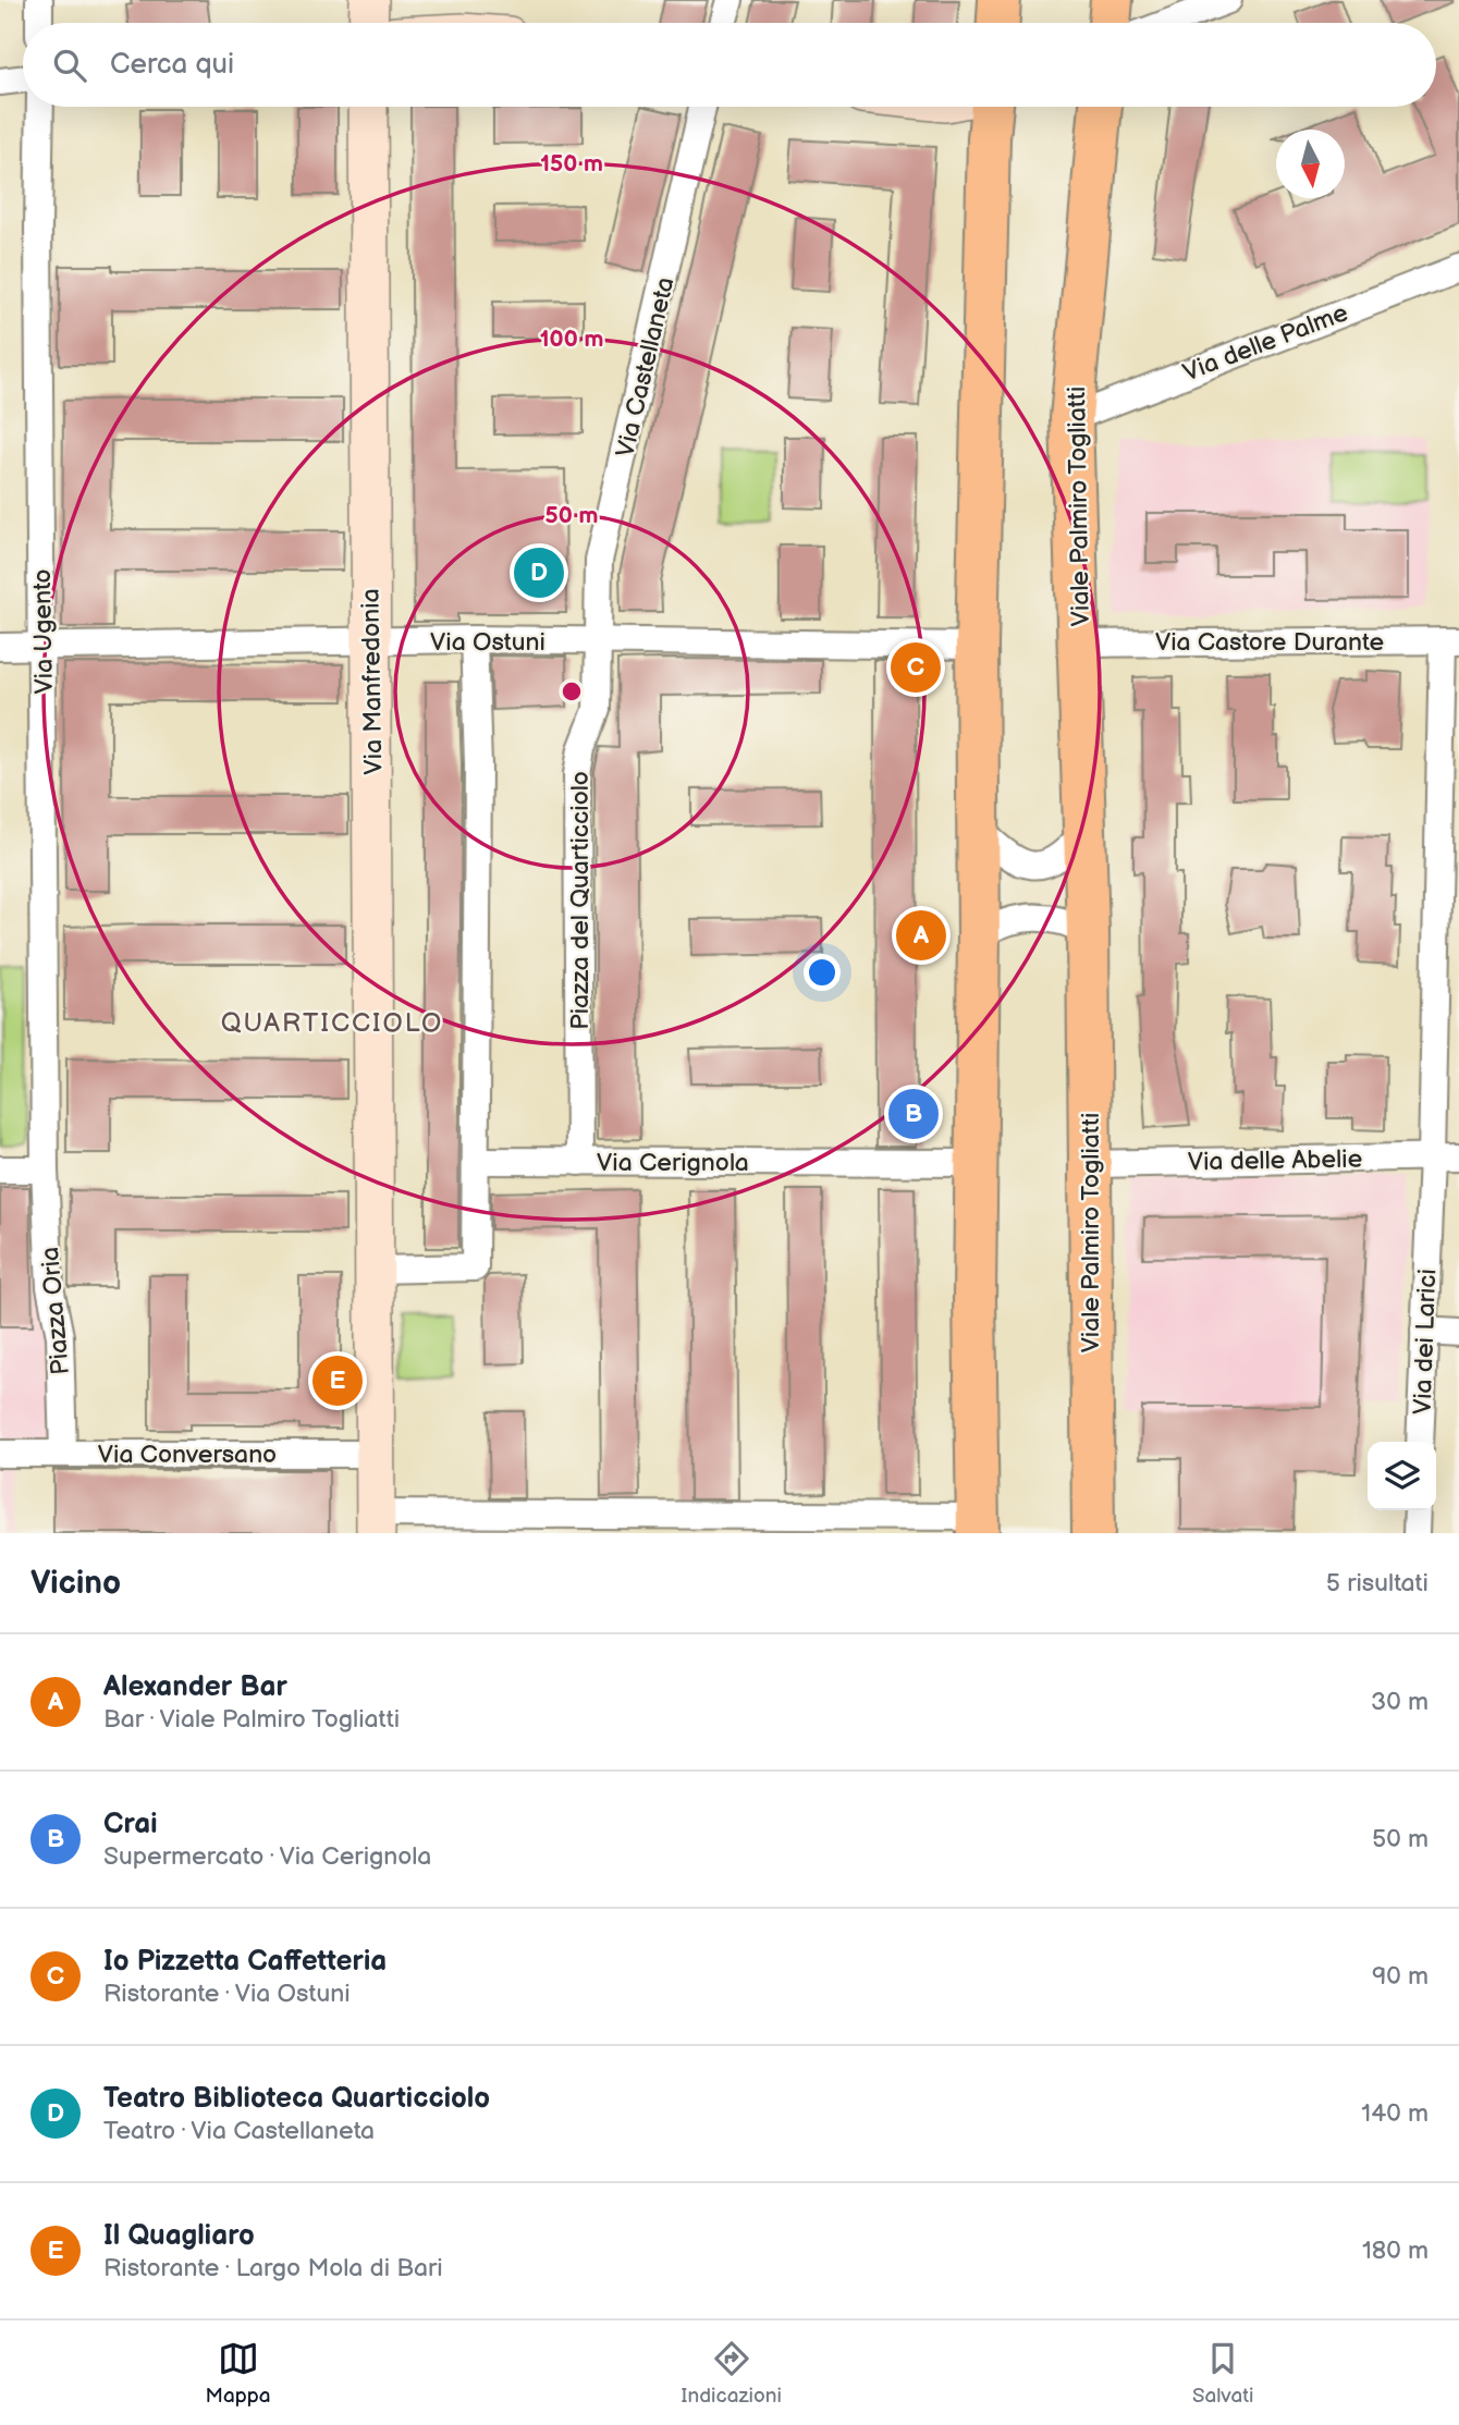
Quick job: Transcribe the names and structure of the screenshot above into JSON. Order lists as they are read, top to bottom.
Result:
{
  "streets": {
    "main road": ["Viale Palmiro Togliatti"],
    "street": [
      "Via delle Palme",
      "Via Castellaneta",
      "Via Ugento",
      "Via Ostuni",
      "Via Castore Durante",
      "Via Manfredonia",
      "Piazza del Quarticciolo",
      "Via delle Abelie",
      "Via Cerignola",
      "Piazza Oria",
      "Via dei Larici",
      "Via Conversano"
    ]
  },
  "crossings": [
    ["Via delle Palme", "Viale Palmiro Togliatti"],
    ["Via Castellaneta", "Via Ostuni"],
    ["Via Castellaneta", "Piazza del Quarticciolo"],
    ["Viale Palmiro Togliatti", "Via Castore Durante"],
    ["Viale Palmiro Togliatti", "Via delle Abelie"],
    ["Via Ugento", "Via Ostuni"],
    ["Via Ugento", "Piazza Oria"],
    ["Via Ostuni", "Via Manfredonia"],
    ["Via Ostuni", "Piazza del Quarticciolo"],
    ["Via Castore Durante", "Via dei Larici"],
    ["Via Manfredonia", "Via Conversano"],
    ["Piazza del Quarticciolo", "Via Cerignola"],
    ["Via delle Abelie", "Via dei Larici"],
    ["Piazza Oria", "Via Conversano"]
  ],
  "districts": ["QUARTICCIOLO"],
  "north": "bottom",
  "page": {
    "search": "Cerca qui",
    "pins": [
      "D",
      "C",
      "A",
      "B",
      "E"
    ],
    "heading": ["Vicino", "5 risultati"],
    "list": [
      {
        "mark": "A",
        "name": "Alexander Bar",
        "note": "Bar · Viale Palmiro Togliatti",
        "value": "30 m"
      },
      {
        "mark": "B",
        "name": "Crai",
        "note": "Supermercato · Via Cerignola",
        "value": "50 m"
      },
      {
        "mark": "C",
        "name": "Io Pizzetta Caffetteria",
        "note": "Ristorante · Via Ostuni",
        "value": "90 m"
      },
      {
        "mark": "D",
        "name": "Teatro Biblioteca Quarticciolo",
        "note": "Teatro · Via Castellaneta",
        "value": "140 m"
      },
      {
        "mark": "E",
        "name": "Il Quagliaro",
        "note": "Ristorante · Largo Mola di Bari",
        "value": "180 m"
      }
    ],
    "nav": ["Mappa", "Indicazioni", "Salvati"]
  },
  "rings": ["150 m", "100 m", "50 m"]
}
